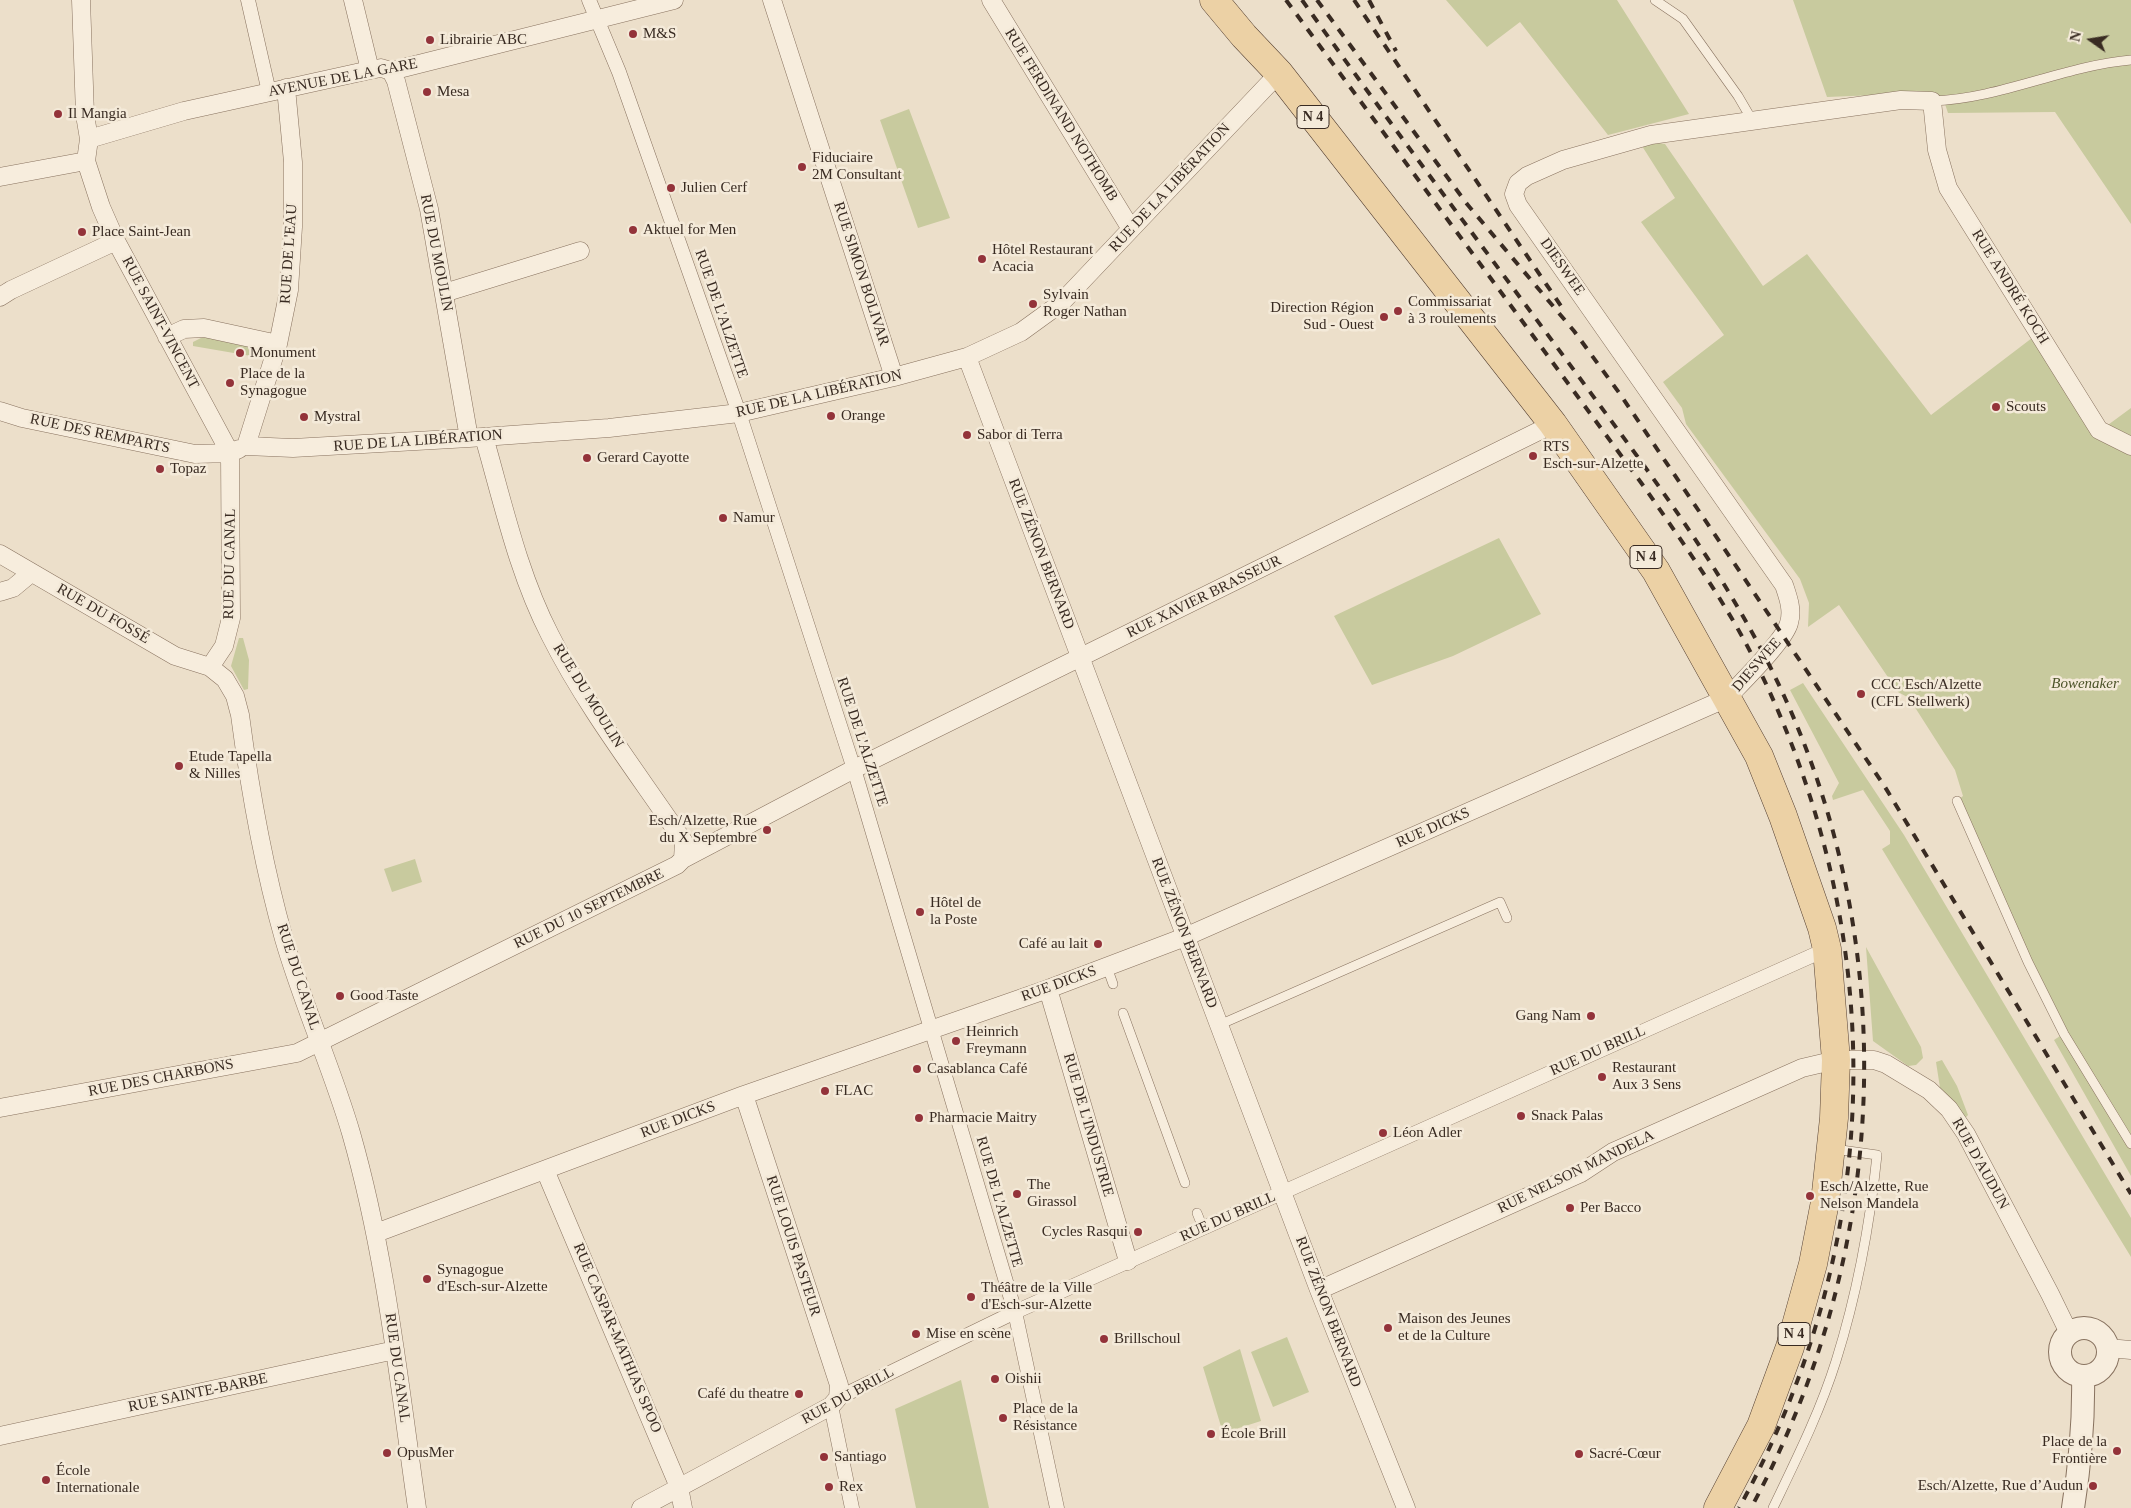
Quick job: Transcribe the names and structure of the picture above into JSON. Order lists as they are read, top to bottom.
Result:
{
  "streets": {
    "main road": ["N 4"],
    "street": [
      "AVENUE DE LA GARE",
      "RUE FERDINAND NOTHOMB",
      "RUE DE LA LIBÉRATION",
      "RUE DU MOULIN",
      "RUE DE L'EAU",
      "DIESWEE",
      "RUE SIMON BOLIVAR",
      "RUE ANDRÉ KOCH",
      "RUE DE L'ALZETTE",
      "RUE SAINT-VINCENT",
      "RUE DES REMPARTS",
      "RUE ZÉNON BERNARD",
      "RUE DU CANAL",
      "RUE XAVIER BRASSEUR",
      "RUE DU FOSSÉ",
      "RUE DICKS",
      "RUE DU 10 SEPTEMBRE",
      "RUE DU BRILL",
      "RUE DES CHARBONS",
      "RUE DE L'INDUSTRIE",
      "RUE D'AUDUN",
      "RUE NELSON MANDELA",
      "RUE LOUIS PASTEUR",
      "RUE CASPAR-MATHIAS SPOO",
      "RUE SAINTE-BARBE"
    ]
  },
  "crossings": [
    ["AVENUE DE LA GARE", "RUE DU MOULIN"],
    ["AVENUE DE LA GARE", "RUE DE L'EAU"],
    ["AVENUE DE LA GARE", "RUE DE L'ALZETTE"],
    ["RUE FERDINAND NOTHOMB", "RUE DE LA LIBÉRATION"],
    ["N 4", "RUE DE LA LIBÉRATION"],
    ["N 4", "DIESWEE"],
    ["N 4", "RUE XAVIER BRASSEUR"],
    ["N 4", "RUE DICKS"],
    ["N 4", "RUE DU BRILL"],
    ["N 4", "RUE D'AUDUN"],
    ["N 4", "RUE NELSON MANDELA"],
    ["RUE DE LA LIBÉRATION", "RUE DU MOULIN"],
    ["RUE DE LA LIBÉRATION", "RUE DE L'EAU"],
    ["RUE DE LA LIBÉRATION", "RUE SIMON BOLIVAR"],
    ["RUE DE LA LIBÉRATION", "RUE DE L'ALZETTE"],
    ["RUE DE LA LIBÉRATION", "RUE SAINT-VINCENT"],
    ["RUE DE LA LIBÉRATION", "RUE DES REMPARTS"],
    ["RUE DE LA LIBÉRATION", "RUE ZÉNON BERNARD"],
    ["RUE DE LA LIBÉRATION", "RUE DU CANAL"],
    ["RUE DU MOULIN", "RUE DU 10 SEPTEMBRE"],
    ["RUE DE L'EAU", "RUE SAINT-VINCENT"],
    ["RUE DE L'EAU", "RUE DES REMPARTS"],
    ["RUE DE L'EAU", "RUE DU CANAL"],
    ["DIESWEE", "RUE ANDRÉ KOCH"],
    ["DIESWEE", "RUE DICKS"],
    ["RUE DE L'ALZETTE", "RUE XAVIER BRASSEUR"],
    ["RUE DE L'ALZETTE", "RUE DICKS"],
    ["RUE DE L'ALZETTE", "RUE DU 10 SEPTEMBRE"],
    ["RUE DE L'ALZETTE", "RUE DU BRILL"],
    ["RUE SAINT-VINCENT", "RUE DES REMPARTS"],
    ["RUE SAINT-VINCENT", "RUE DU CANAL"],
    ["RUE DES REMPARTS", "RUE DU CANAL"],
    ["RUE ZÉNON BERNARD", "RUE XAVIER BRASSEUR"],
    ["RUE ZÉNON BERNARD", "RUE DICKS"],
    ["RUE ZÉNON BERNARD", "RUE DU BRILL"],
    ["RUE ZÉNON BERNARD", "RUE NELSON MANDELA"],
    ["RUE DU CANAL", "RUE DU FOSSÉ"],
    ["RUE DU CANAL", "RUE DICKS"],
    ["RUE DU CANAL", "RUE DU 10 SEPTEMBRE"],
    ["RUE DU CANAL", "RUE DES CHARBONS"],
    ["RUE DU CANAL", "RUE SAINTE-BARBE"],
    ["RUE XAVIER BRASSEUR", "RUE DU 10 SEPTEMBRE"],
    ["RUE DICKS", "RUE DE L'INDUSTRIE"],
    ["RUE DICKS", "RUE LOUIS PASTEUR"],
    ["RUE DICKS", "RUE CASPAR-MATHIAS SPOO"],
    ["RUE DU 10 SEPTEMBRE", "RUE DES CHARBONS"],
    ["RUE DU BRILL", "RUE DE L'INDUSTRIE"],
    ["RUE DU BRILL", "RUE LOUIS PASTEUR"],
    ["RUE DU BRILL", "RUE CASPAR-MATHIAS SPOO"],
    ["RUE D'AUDUN", "RUE NELSON MANDELA"]
  ],
  "parks": ["Bowenaker"],
  "places": [
    "M&S",
    "Librairie ABC",
    "Mesa",
    "Il Mangia",
    "Fiduciaire 2M Consultant",
    "Julien Cerf",
    "Aktuel for Men",
    "Place Saint-Jean",
    "Hôtel Restaurant Acacia",
    "Sylvain Roger Nathan",
    "Commissariat à 3 roulements",
    "Direction Région Sud - Ouest",
    "Monument",
    "Place de la Synagogue",
    "Scouts",
    "Orange",
    "Mystral",
    "Sabor di Terra",
    "RTS Esch-sur-Alzette",
    "Gerard Cayotte",
    "Topaz",
    "Namur",
    "CCC Esch/Alzette (CFL Stellwerk)",
    "Etude Tapella & Nilles",
    "Esch/Alzette, Rue du X Septembre",
    "Hôtel de la Poste",
    "Café au lait",
    "Good Taste",
    "Gang Nam",
    "Heinrich Freymann",
    "Casablanca Café",
    "Restaurant Aux 3 Sens",
    "FLAC",
    "Snack Palas",
    "Pharmacie Maitry",
    "Léon Adler",
    "The Girassol",
    "Esch/Alzette, Rue Nelson Mandela",
    "Per Bacco",
    "Cycles Rasqui",
    "Synagogue d'Esch-sur-Alzette",
    "Théâtre de la Ville d'Esch-sur-Alzette",
    "Maison des Jeunes et de la Culture",
    "Mise en scène",
    "Brillschoul",
    "Oishii",
    "Café du theatre",
    "Place de la Résistance",
    "École Brill",
    "Place de la Frontière",
    "OpusMer",
    "Sacré-Cœur",
    "Santiago",
    "École Internationale",
    "Esch/Alzette, Rue d’Audun",
    "Rex"
  ],
  "north": "left"
}
